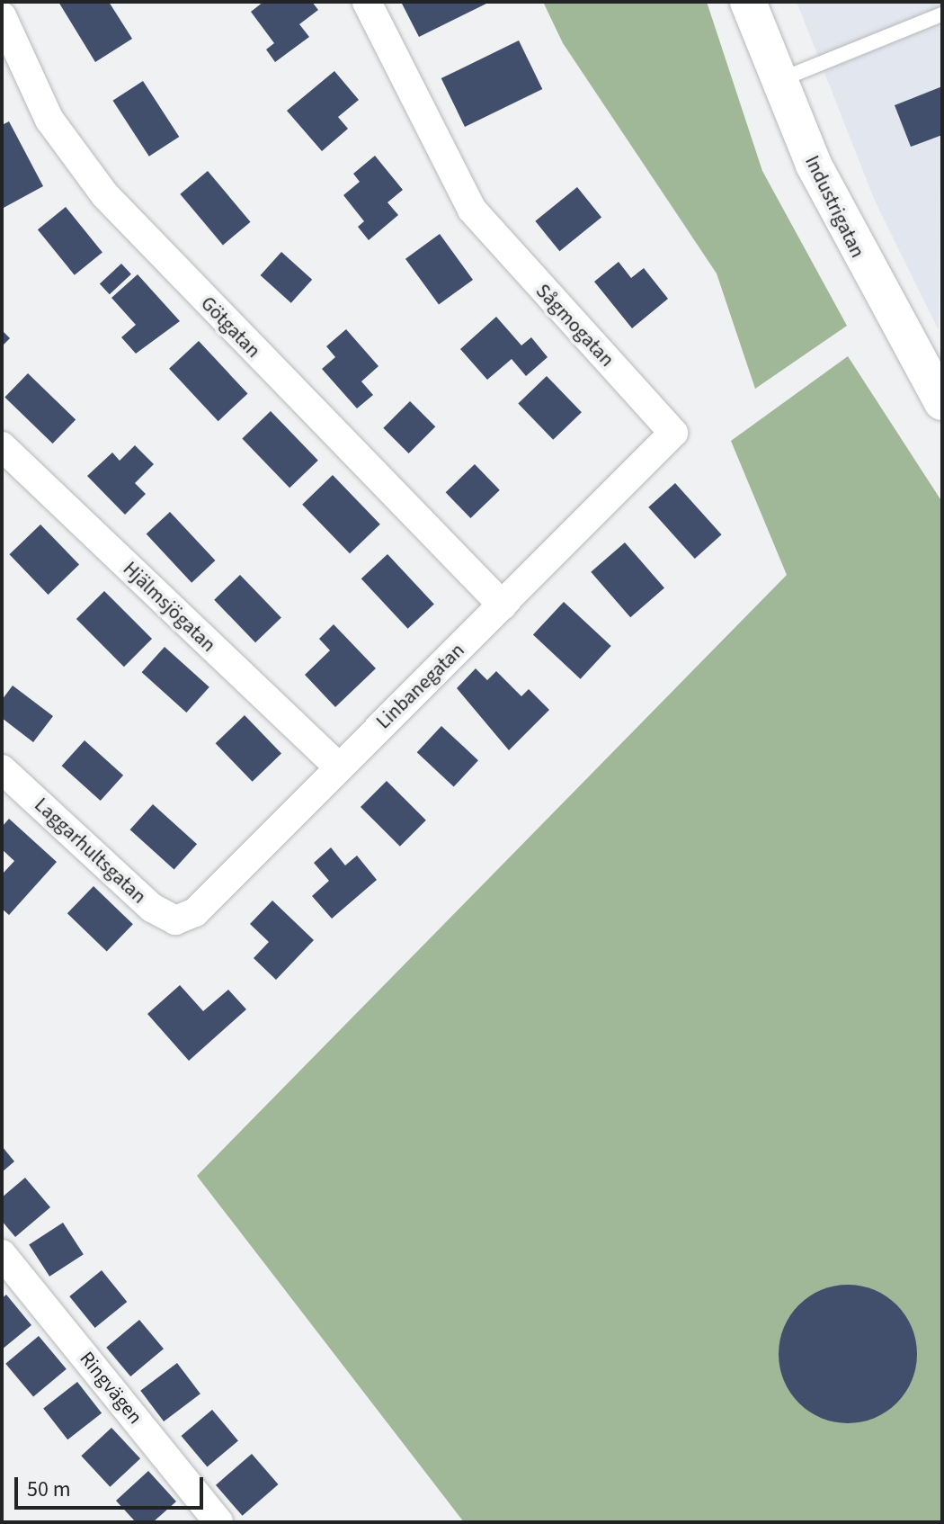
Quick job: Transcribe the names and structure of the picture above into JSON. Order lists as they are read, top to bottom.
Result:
{
  "streets": {
    "street": [
      "Industrigatan",
      "Sågmogatan",
      "Götgatan",
      "Hjälmsjögatan",
      "Linbanegatan",
      "Laggarhultsgatan",
      "Ringvägen"
    ]
  },
  "crossings": [
    ["Sågmogatan", "Götgatan"],
    ["Sågmogatan", "Linbanegatan"],
    ["Götgatan", "Linbanegatan"],
    ["Hjälmsjögatan", "Linbanegatan"],
    ["Hjälmsjögatan", "Laggarhultsgatan"],
    ["Linbanegatan", "Laggarhultsgatan"]
  ],
  "scale_bar": "50 m"
}
